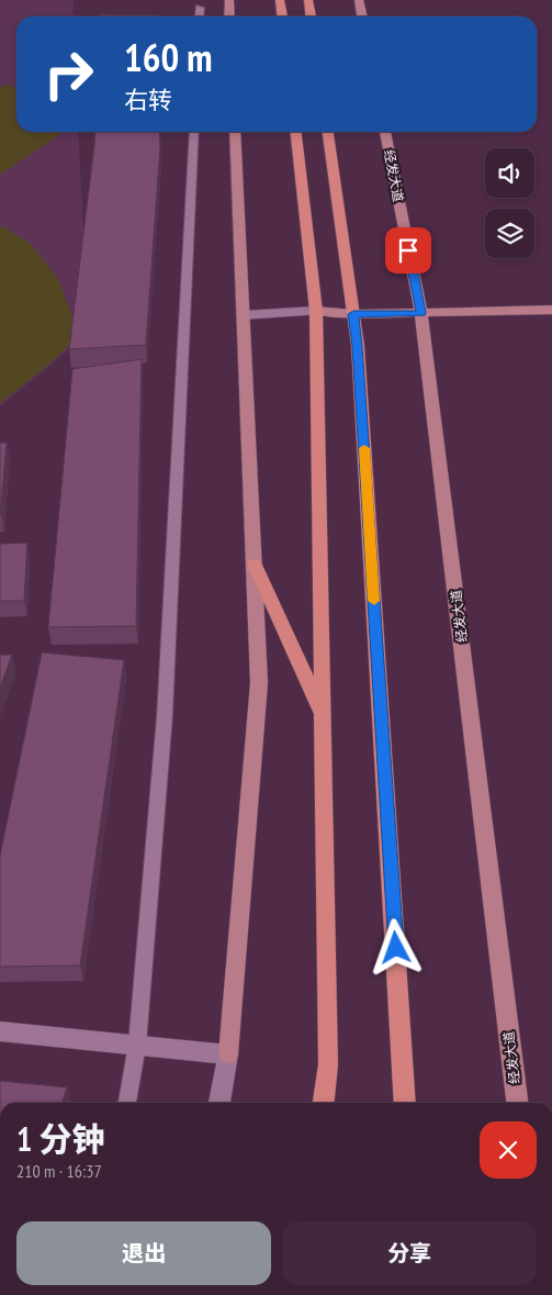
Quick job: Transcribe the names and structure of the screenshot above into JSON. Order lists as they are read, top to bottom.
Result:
{
  "streets": {
    "main road": ["经发大道"]
  },
  "page": {
    "turn": ["160 m", "右转"],
    "heading": ["1 分钟", "210 m · 16:37"],
    "buttons": ["退出", "分享"]
  }
}
